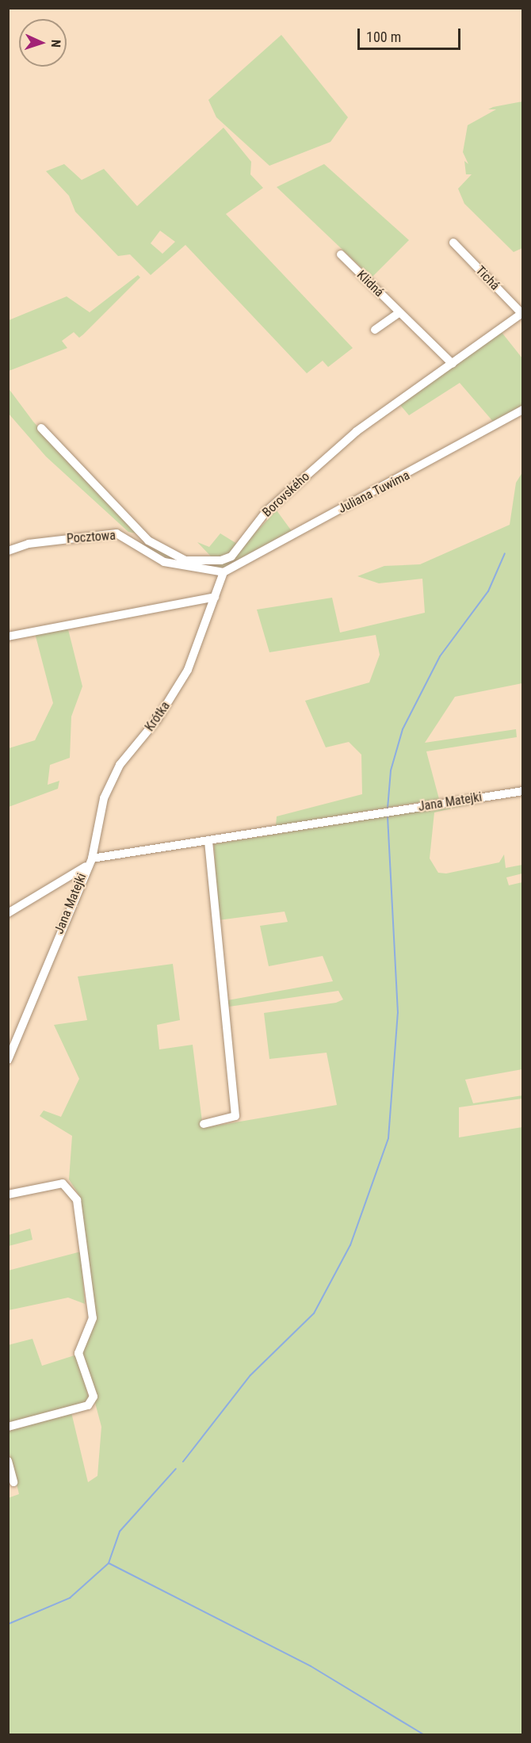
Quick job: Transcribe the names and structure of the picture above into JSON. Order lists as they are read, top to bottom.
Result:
{
  "streets": {
    "street": [
      "Tichá",
      "Klidná",
      "Juliana Tuwima",
      "Borovského",
      "Pocztowa",
      "Krótka",
      "Jana Matejki"
    ]
  },
  "crossings": [
    ["Tichá", "Borovského"],
    ["Klidná", "Borovského"],
    ["Juliana Tuwima", "Pocztowa"],
    ["Juliana Tuwima", "Krótka"],
    ["Pocztowa", "Krótka"],
    ["Krótka", "Jana Matejki"]
  ],
  "scale_bar": "100 m",
  "north": "right"
}
